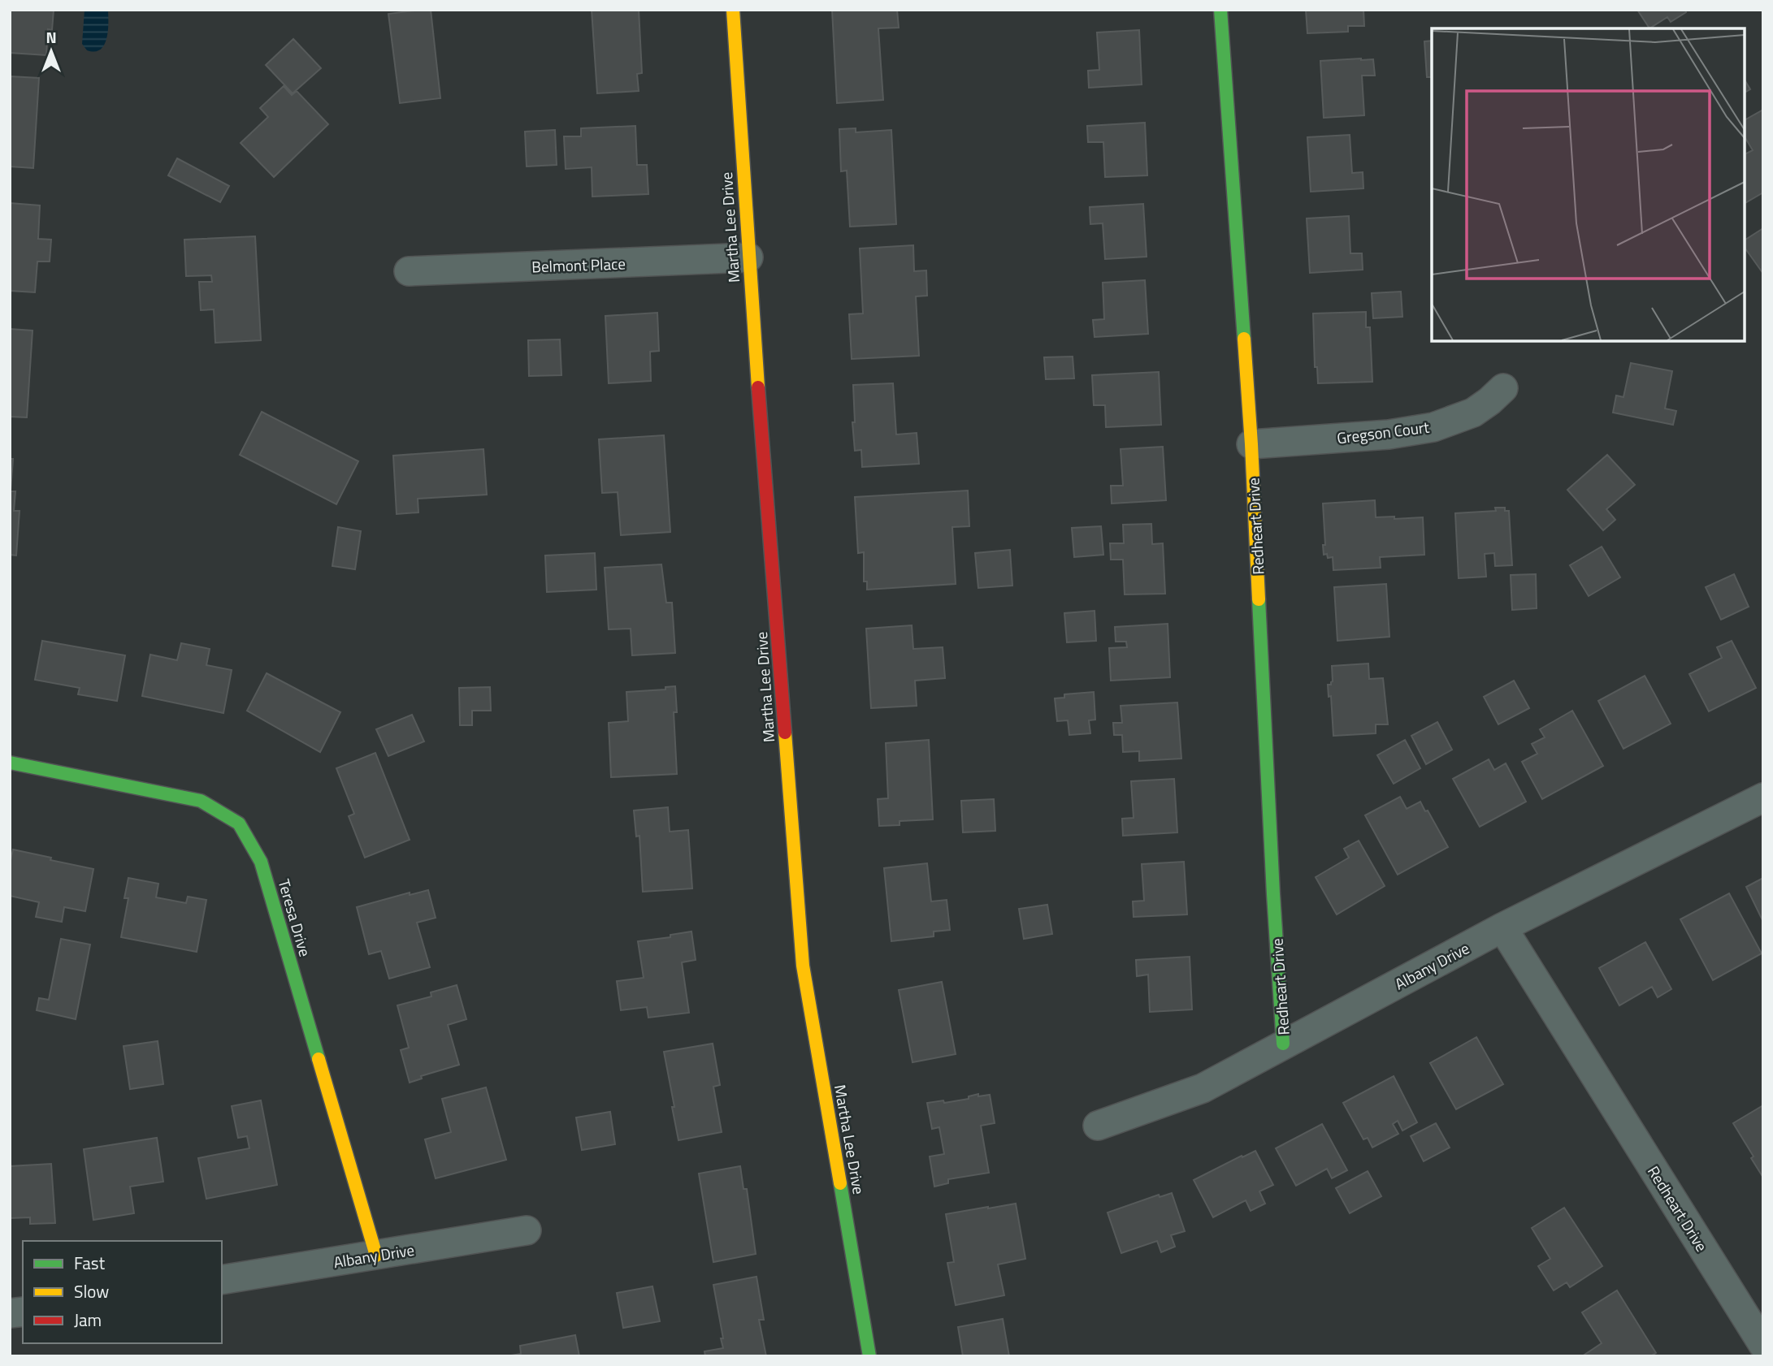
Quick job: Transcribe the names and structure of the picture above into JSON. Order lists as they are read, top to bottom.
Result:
{
  "streets": {
    "street": [
      "Martha Lee Drive",
      "Belmont Place",
      "Gregson Court",
      "Redheart Drive",
      "Teresa Drive",
      "Albany Drive"
    ]
  },
  "crossings": [
    ["Martha Lee Drive", "Belmont Place"],
    ["Gregson Court", "Redheart Drive"],
    ["Redheart Drive", "Albany Drive"],
    ["Teresa Drive", "Albany Drive"]
  ],
  "legend": ["Fast", "Slow", "Jam"],
  "north": "top"
}
